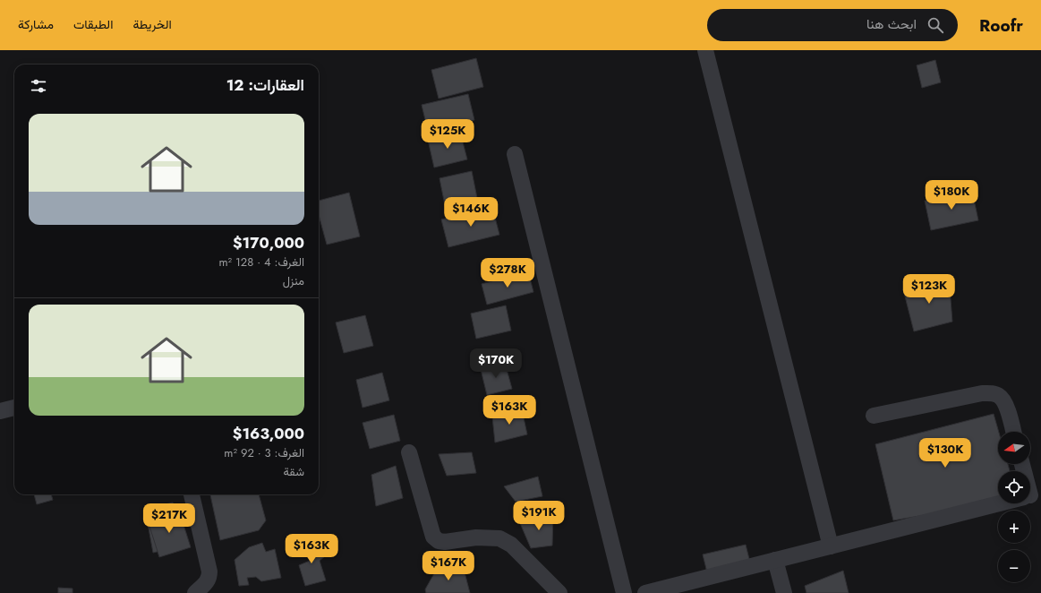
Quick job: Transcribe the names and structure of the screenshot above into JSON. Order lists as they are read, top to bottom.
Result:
{
  "north": "left",
  "page": {
    "header": "Roofr",
    "search": "ابحث هنا",
    "nav": ["الخريطة", "الطبقات", "مشاركة"],
    "heading": "العقارات: 12",
    "list": [
      {
        "name": "$170,000",
        "note": "الغرف: 4 · 128 m² · منزل"
      },
      {
        "name": "$163,000",
        "note": "الغرف: 3 · 92 m² · شقة"
      }
    ],
    "price": [
      "$125K",
      "$180K",
      "$146K",
      "$278K",
      "$123K",
      "$170K",
      "$163K",
      "$130K",
      "$191K",
      "$217K",
      "$163K",
      "$167K"
    ],
    "map_buttons": ["+", "−"]
  }
}
